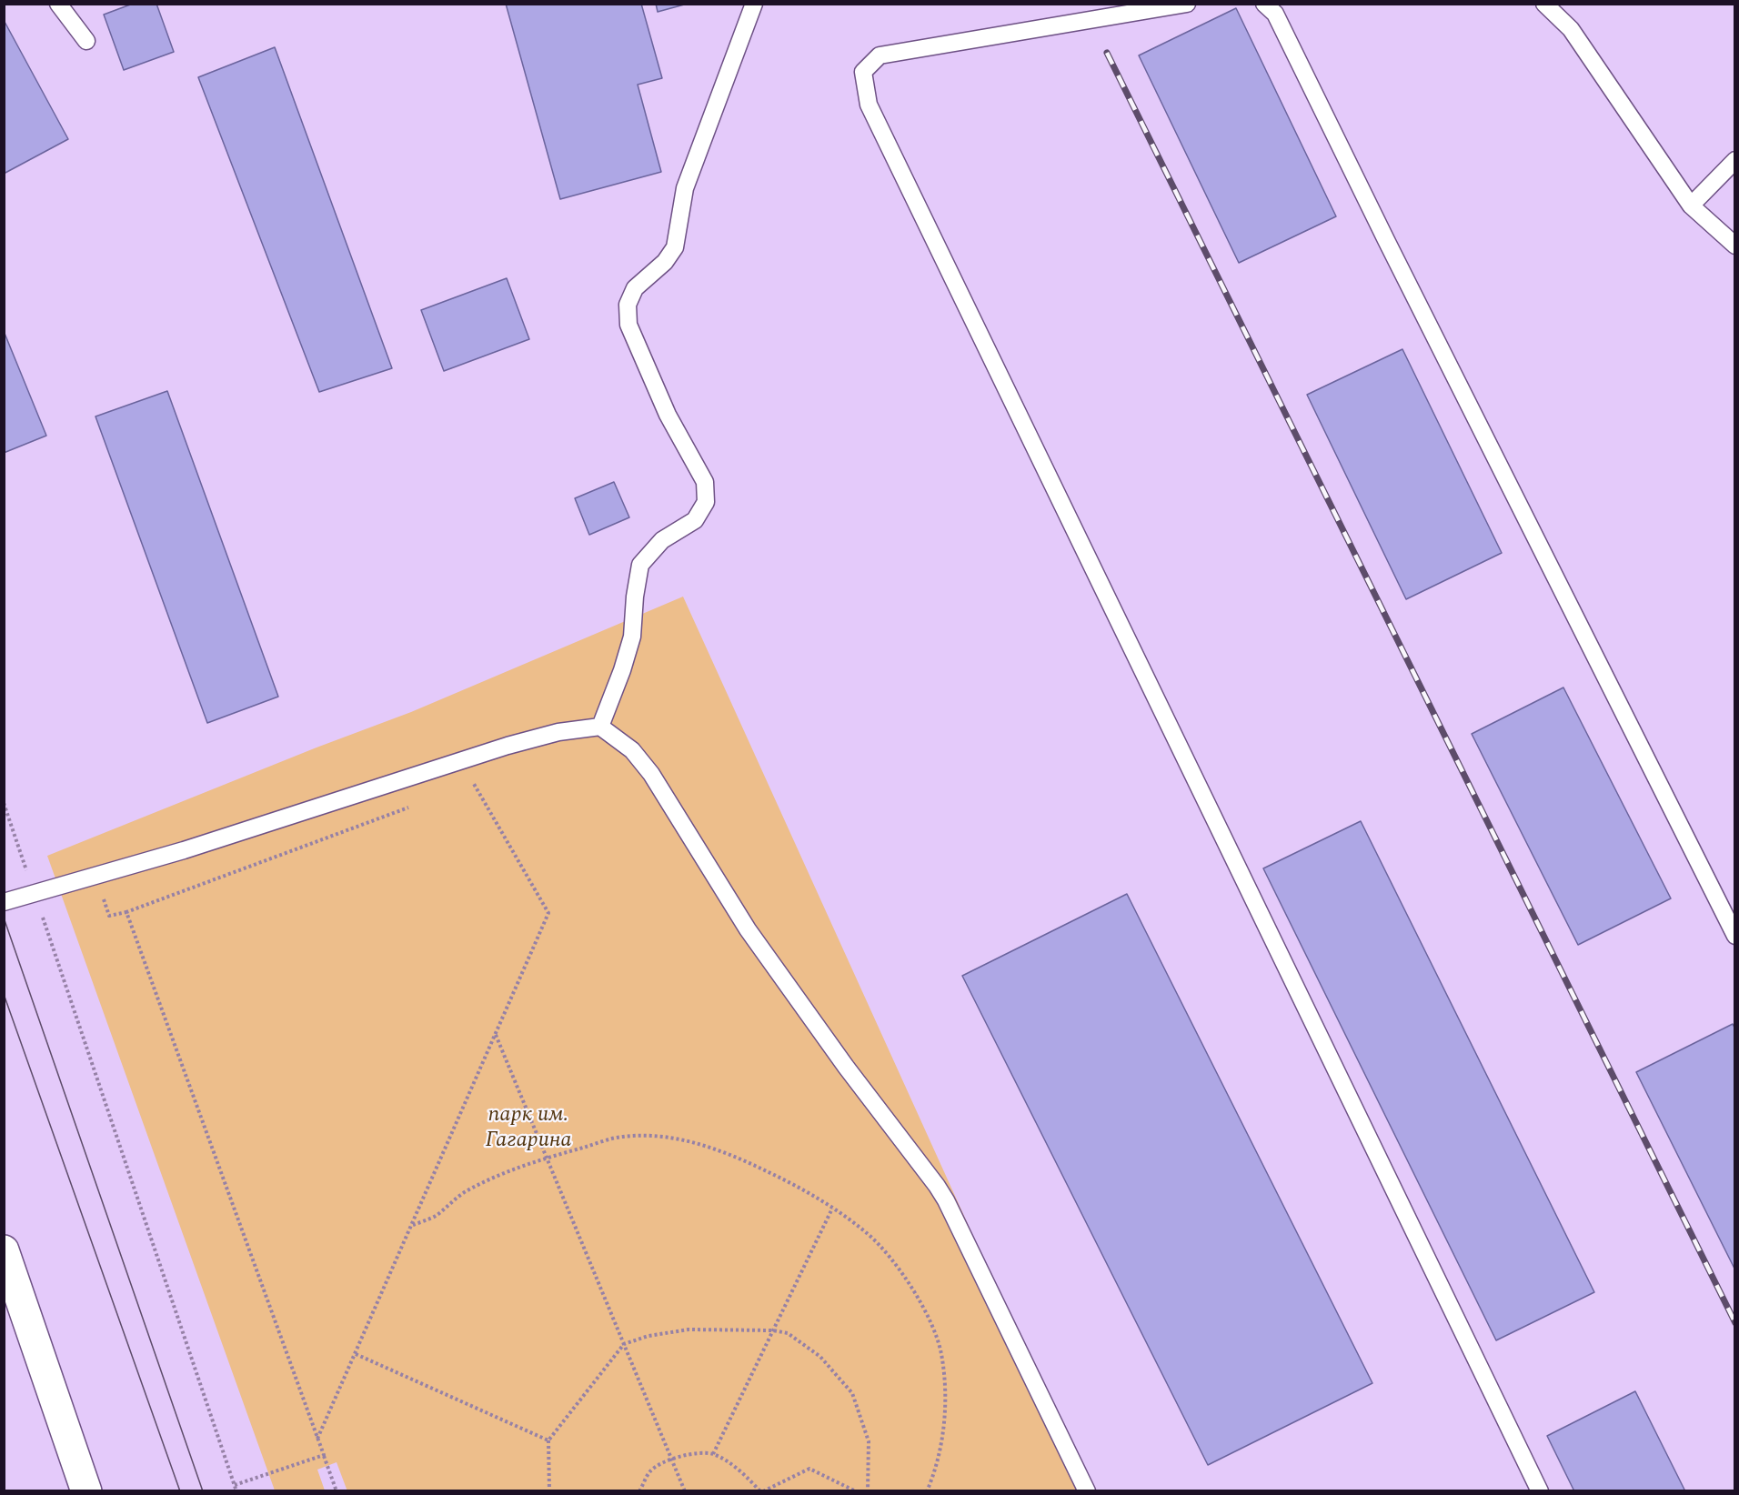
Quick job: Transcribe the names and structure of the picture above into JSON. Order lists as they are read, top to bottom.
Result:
{
  "parks": ["парк им. Гагарина"]
}
